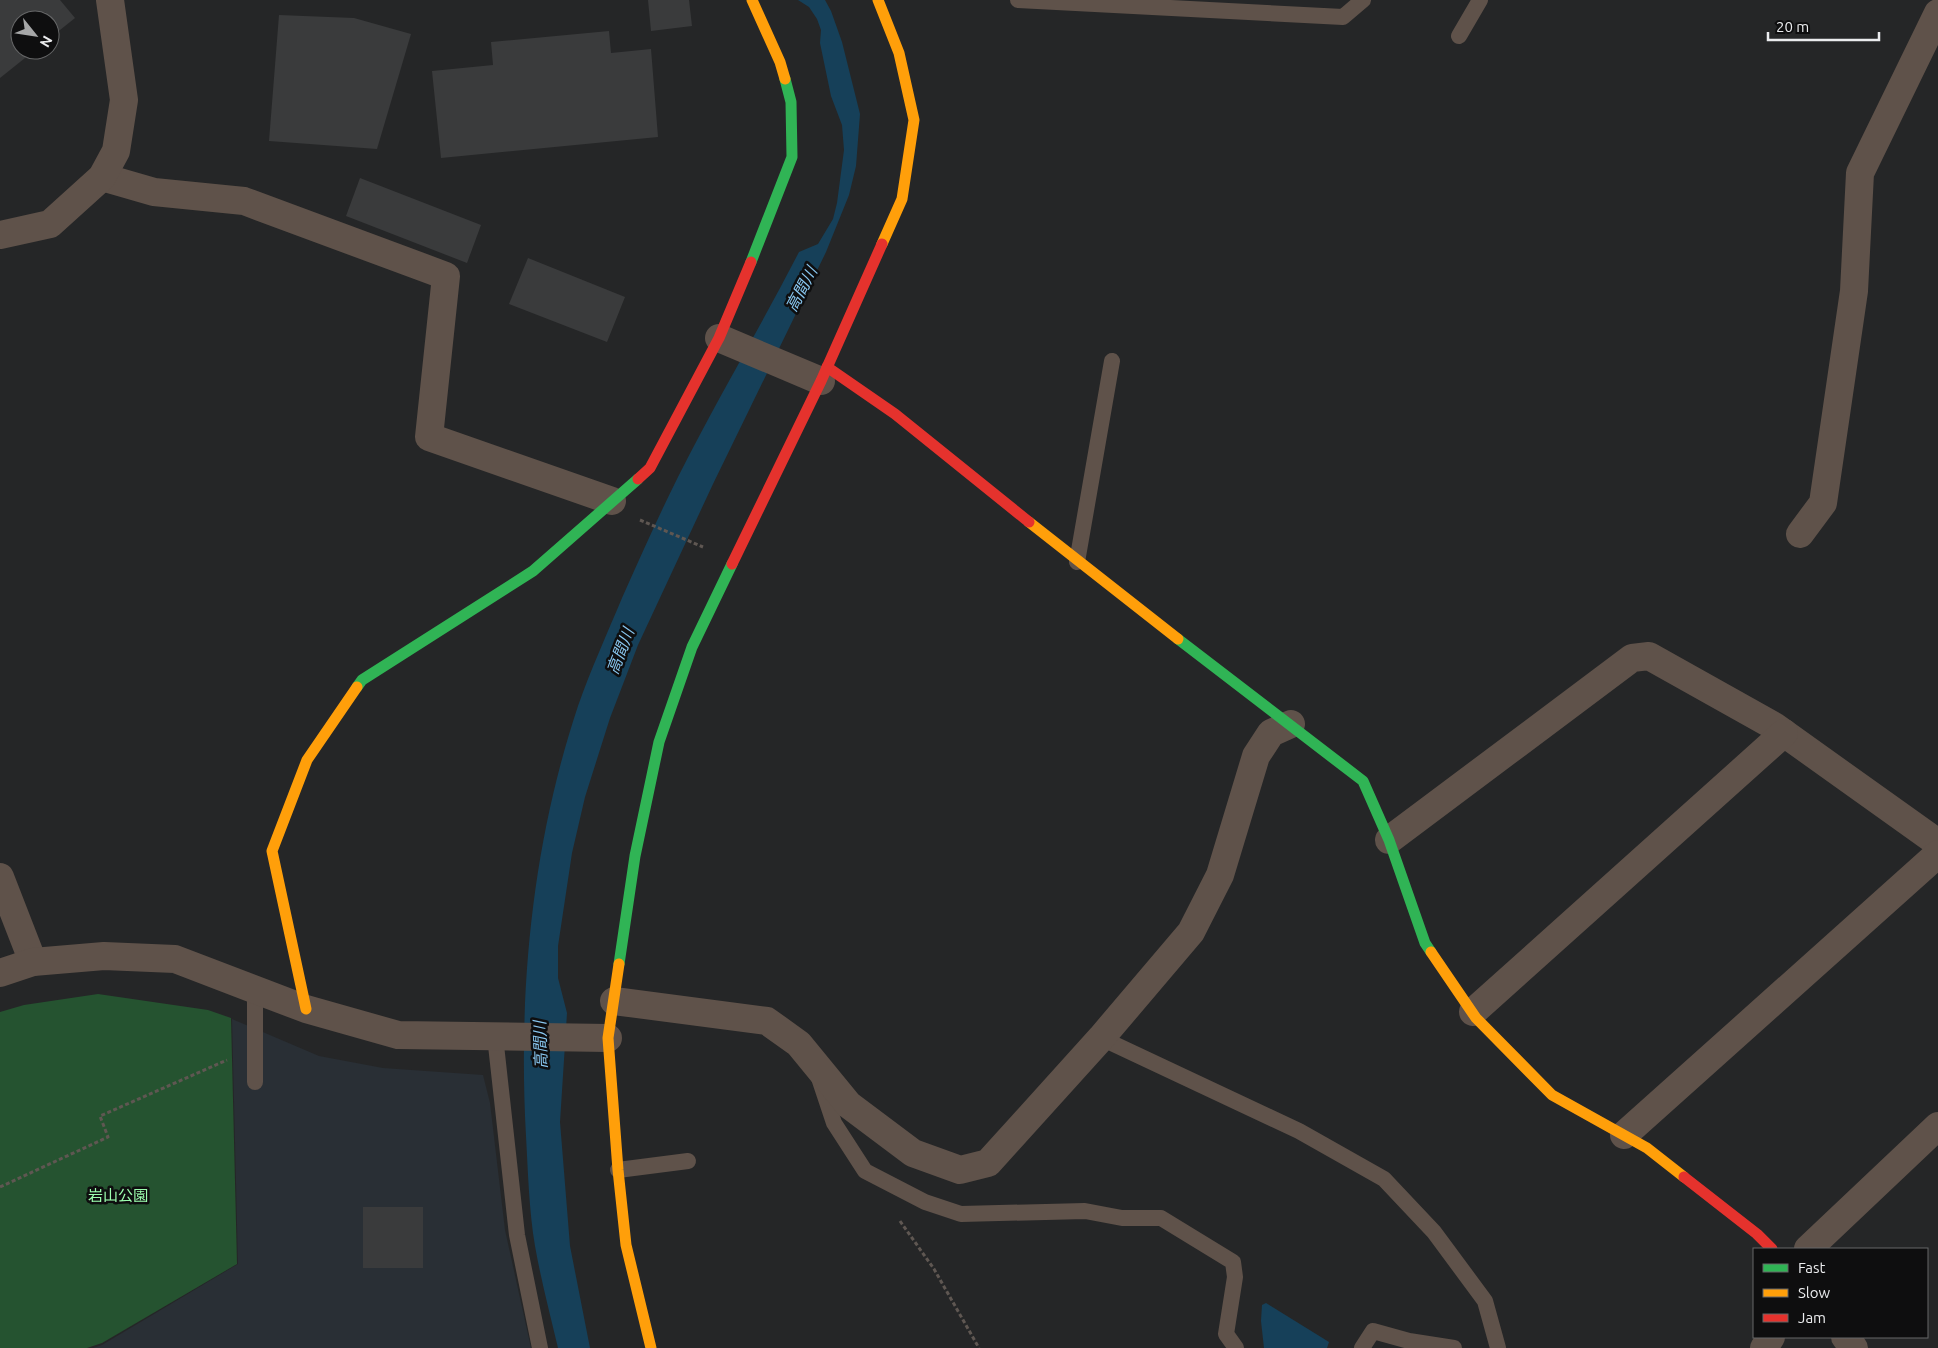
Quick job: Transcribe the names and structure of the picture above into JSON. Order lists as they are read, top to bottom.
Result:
{
  "water": ["高間川"],
  "parks": ["岩山公園"],
  "legend": ["Fast", "Slow", "Jam"],
  "scale_bar": "20 m",
  "north": "bottom right"
}
